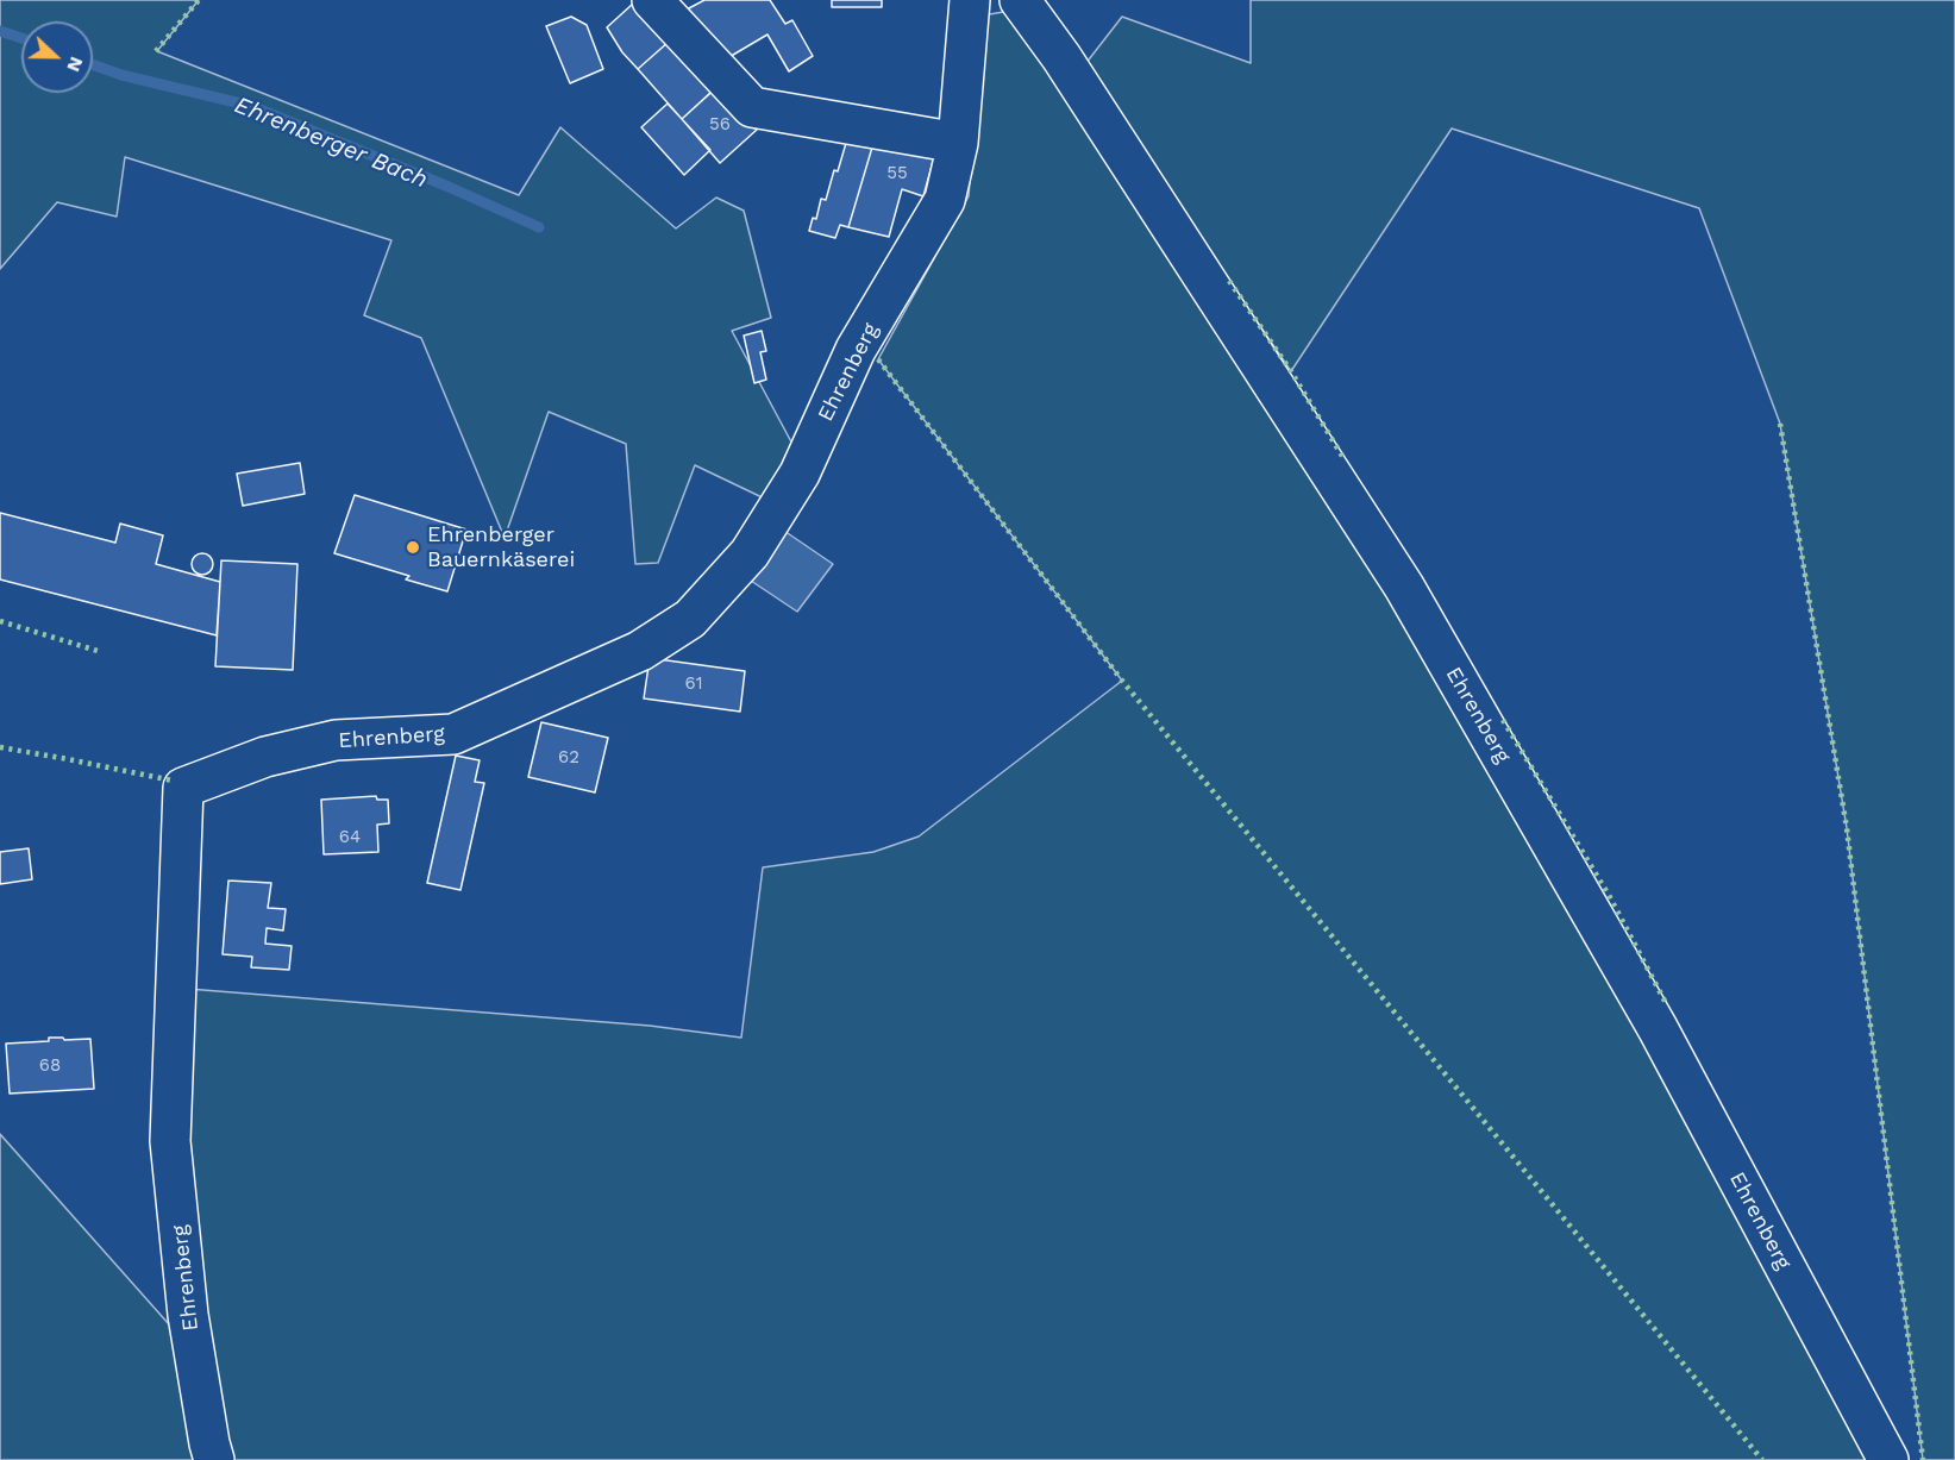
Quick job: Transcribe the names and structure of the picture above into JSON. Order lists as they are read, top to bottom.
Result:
{
  "streets": {
    "street": ["Ehrenberg"]
  },
  "water": ["Ehrenberger Bach"],
  "places": ["Ehrenberger Bauernkäserei"],
  "house_numbers": [
    "56",
    "55",
    "61",
    "62",
    "64",
    "68"
  ],
  "north": "right"
}
